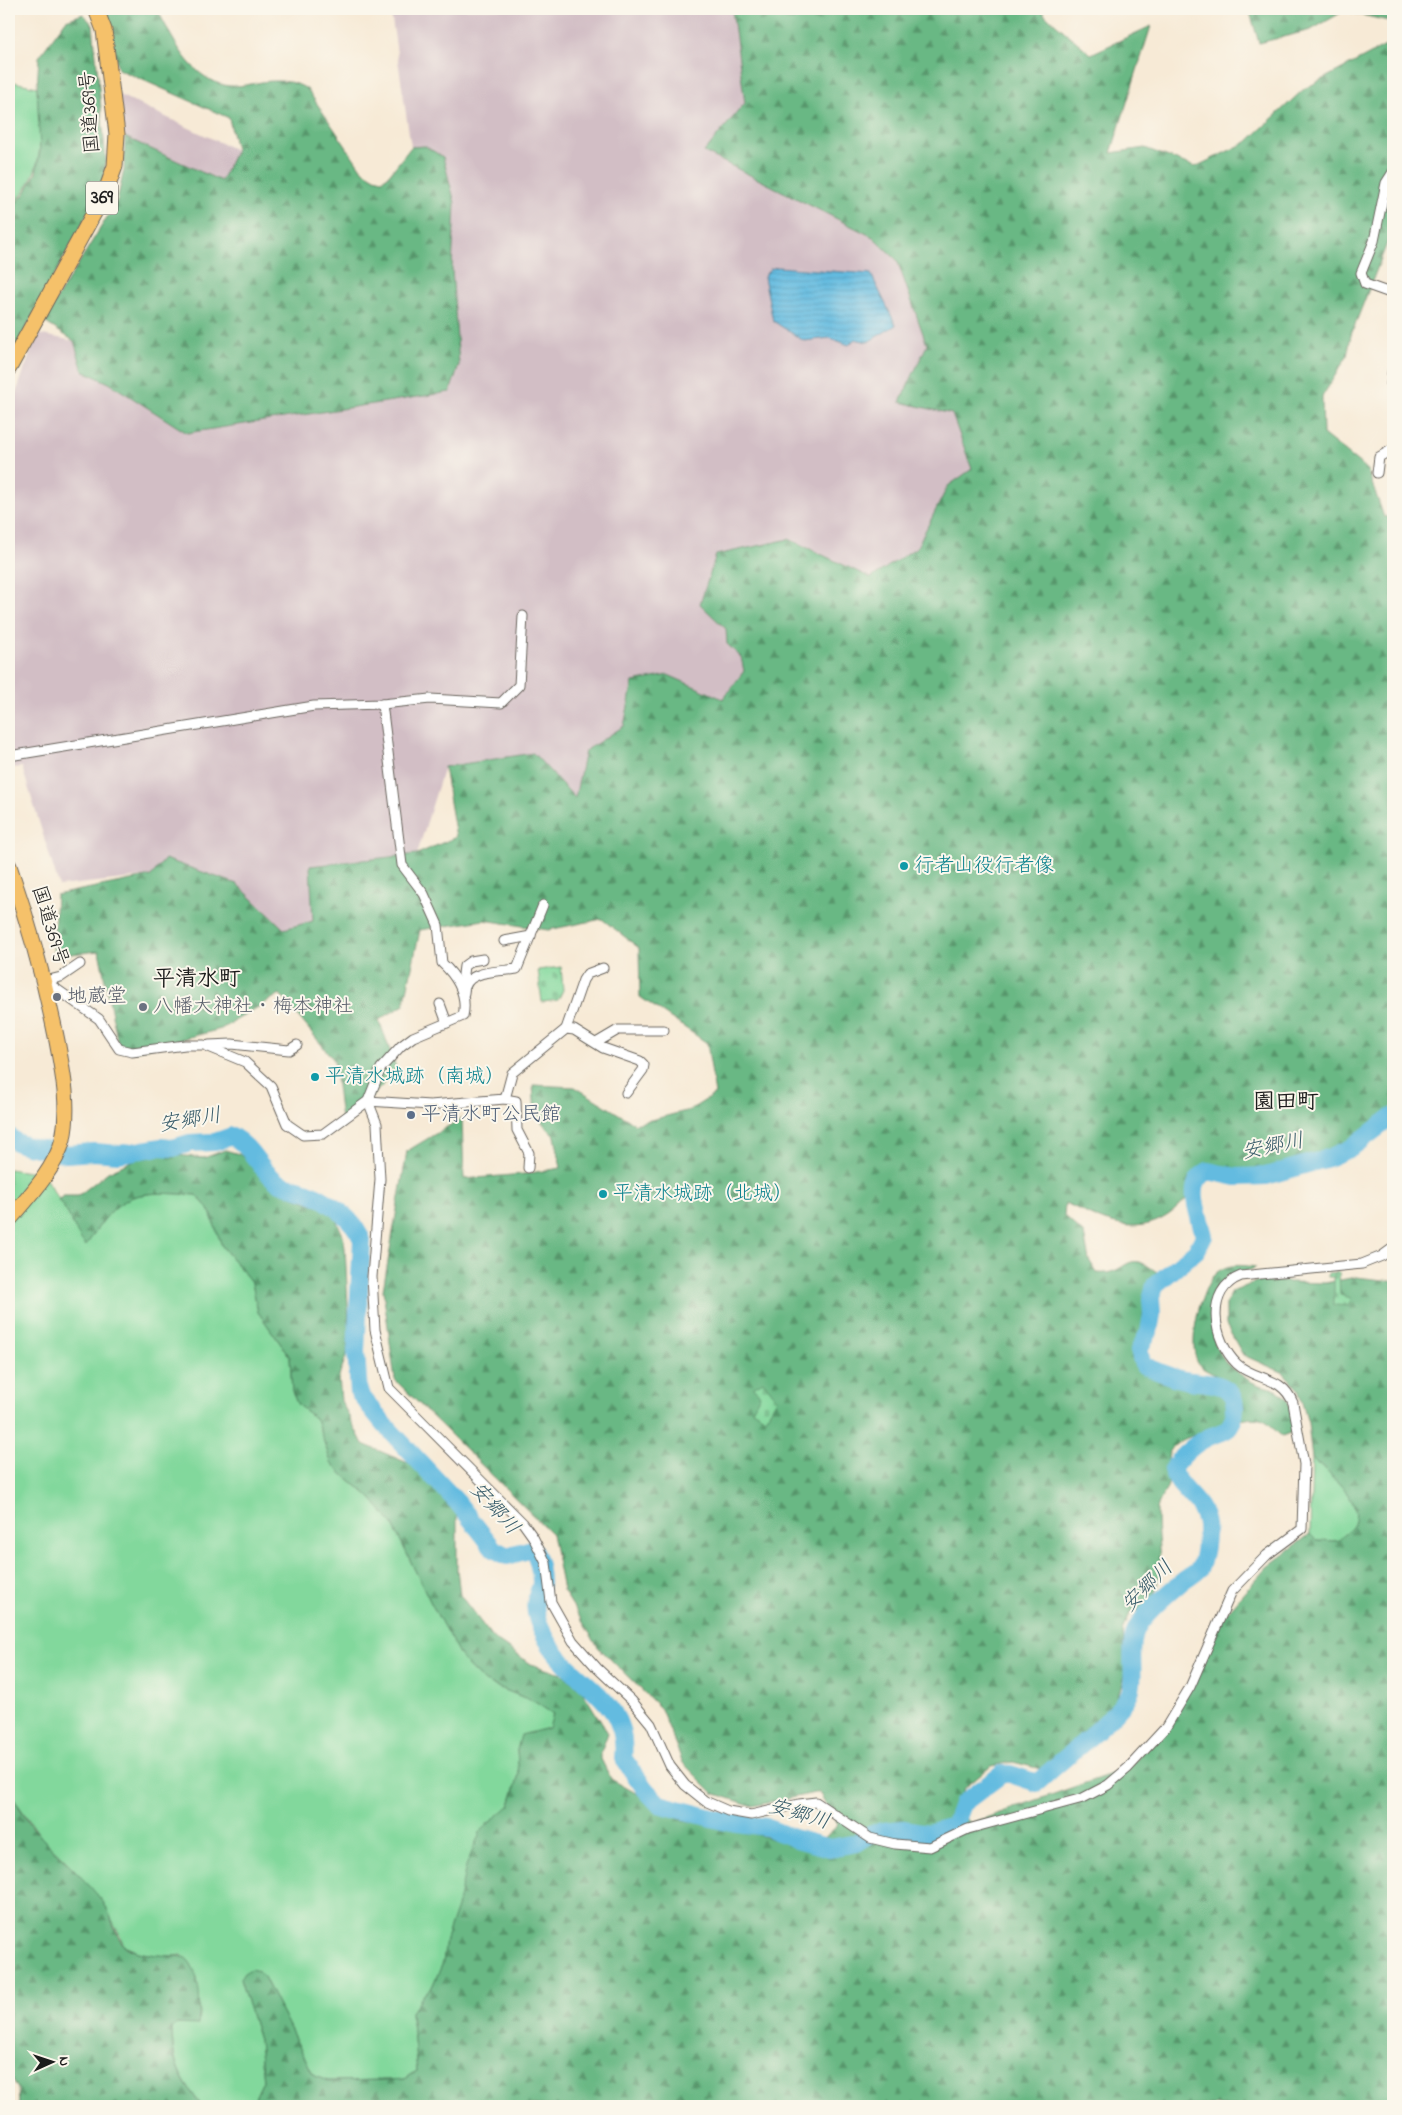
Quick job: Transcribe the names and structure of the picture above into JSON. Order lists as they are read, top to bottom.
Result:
{
  "streets": {
    "highway": ["国道369号", "369"]
  },
  "districts": ["平清水町", "園田町"],
  "water": ["安郷川"],
  "places": [
    "行者山役行者像",
    "地蔵堂",
    "八幡大神社・梅本神社",
    "平清水城跡（南城）",
    "平清水町公民館",
    "平清水城跡（北城）"
  ],
  "north": "right"
}
